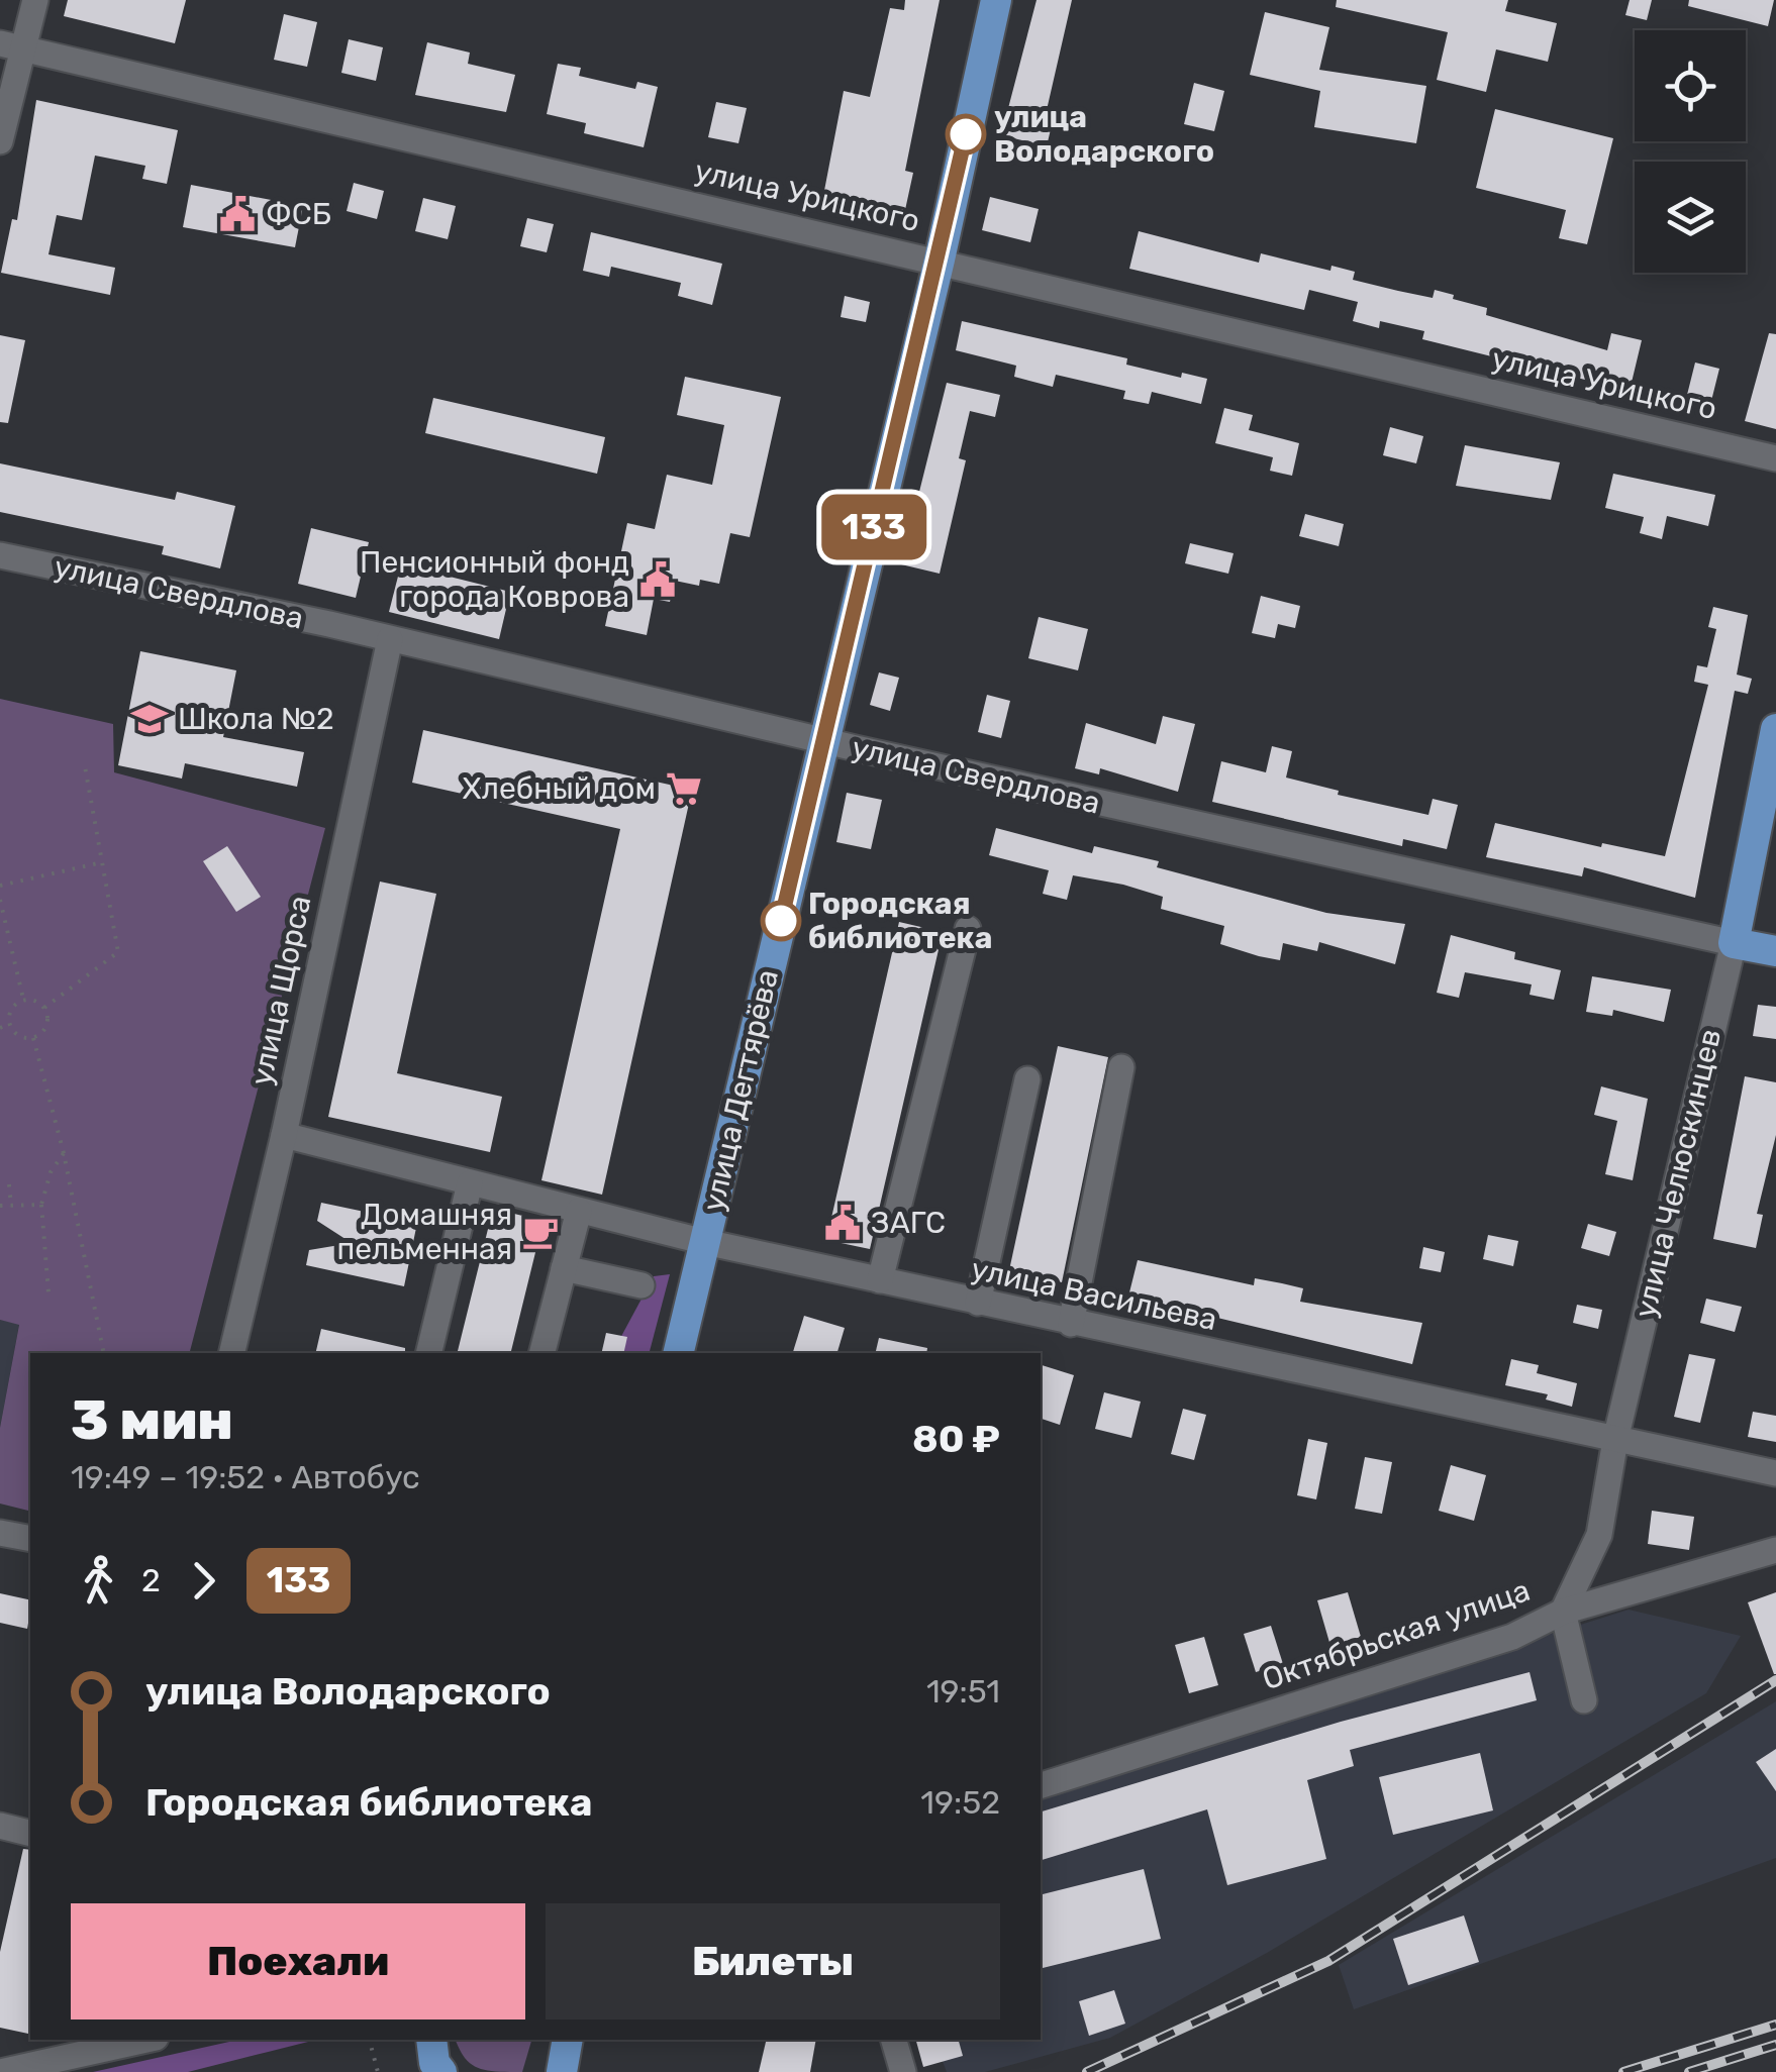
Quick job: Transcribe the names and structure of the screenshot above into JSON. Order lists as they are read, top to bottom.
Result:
{
  "streets": {
    "main road": ["улица Свердлова", "улица Дегтярёва", "улица Челюскинцев"],
    "street": [
      "улица Урицкого",
      "улица Щорса",
      "улица Васильева",
      "Октябрьская улица"
    ]
  },
  "crossings": [
    ["улица Урицкого", "улица Дегтярёва"],
    ["улица Свердлова", "улица Щорса"],
    ["улица Свердлова", "улица Дегтярёва"],
    ["улица Свердлова", "улица Челюскинцев"],
    ["улица Щорса", "улица Васильева"],
    ["улица Дегтярёва", "улица Васильева"],
    ["улица Челюскинцев", "улица Васильева"],
    ["улица Челюскинцев", "Октябрьская улица"]
  ],
  "places": {
    "other": ["улица Володарского", "Городская библиотека"],
    "public building": ["ФСБ", "Пенсионный фонд города Коврова", "ЗАГС"],
    "school or university": ["Школа №2"],
    "supermarket": ["Хлебный дом"],
    "cafe": ["Домашняя пельменная"]
  },
  "lines": ["bus line 133"],
  "page": {
    "on_map": "133",
    "heading": ["3 мин", "19:49 – 19:52 · Автобус", "80 ₽"],
    "legs": ["2", "133"],
    "list": [
      {
        "name": "улица Володарского",
        "value": "19:51"
      },
      {
        "name": "Городская библиотека",
        "value": "19:52"
      }
    ],
    "buttons": ["Поехали", "Билеты"]
  }
}
